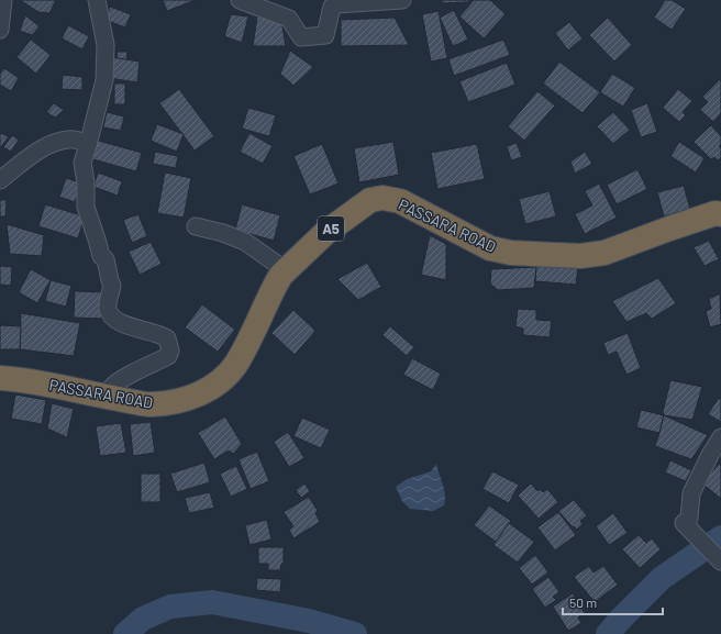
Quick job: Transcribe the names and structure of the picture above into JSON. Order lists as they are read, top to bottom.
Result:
{
  "streets": {
    "highway": ["PASSARA ROAD", "A5"]
  },
  "scale_bar": "50 m"
}
